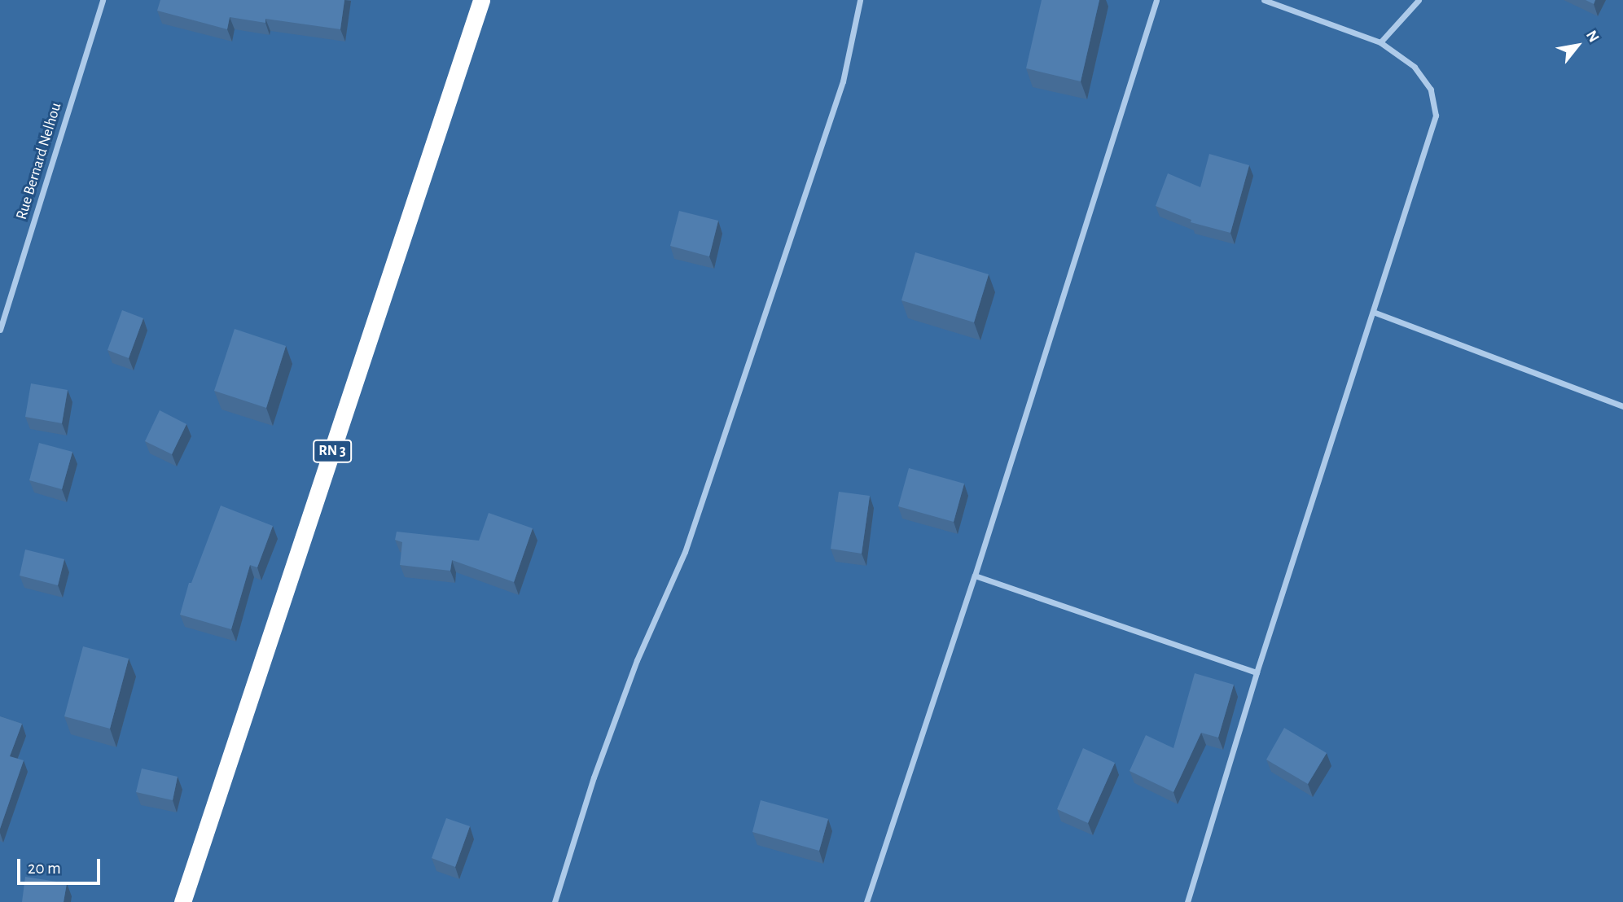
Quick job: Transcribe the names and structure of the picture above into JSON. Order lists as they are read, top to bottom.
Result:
{
  "streets": {
    "highway": ["RN 3"],
    "street": ["Rue Bernard Nelhou"]
  },
  "scale_bar": "20 m",
  "north": "top right"
}
